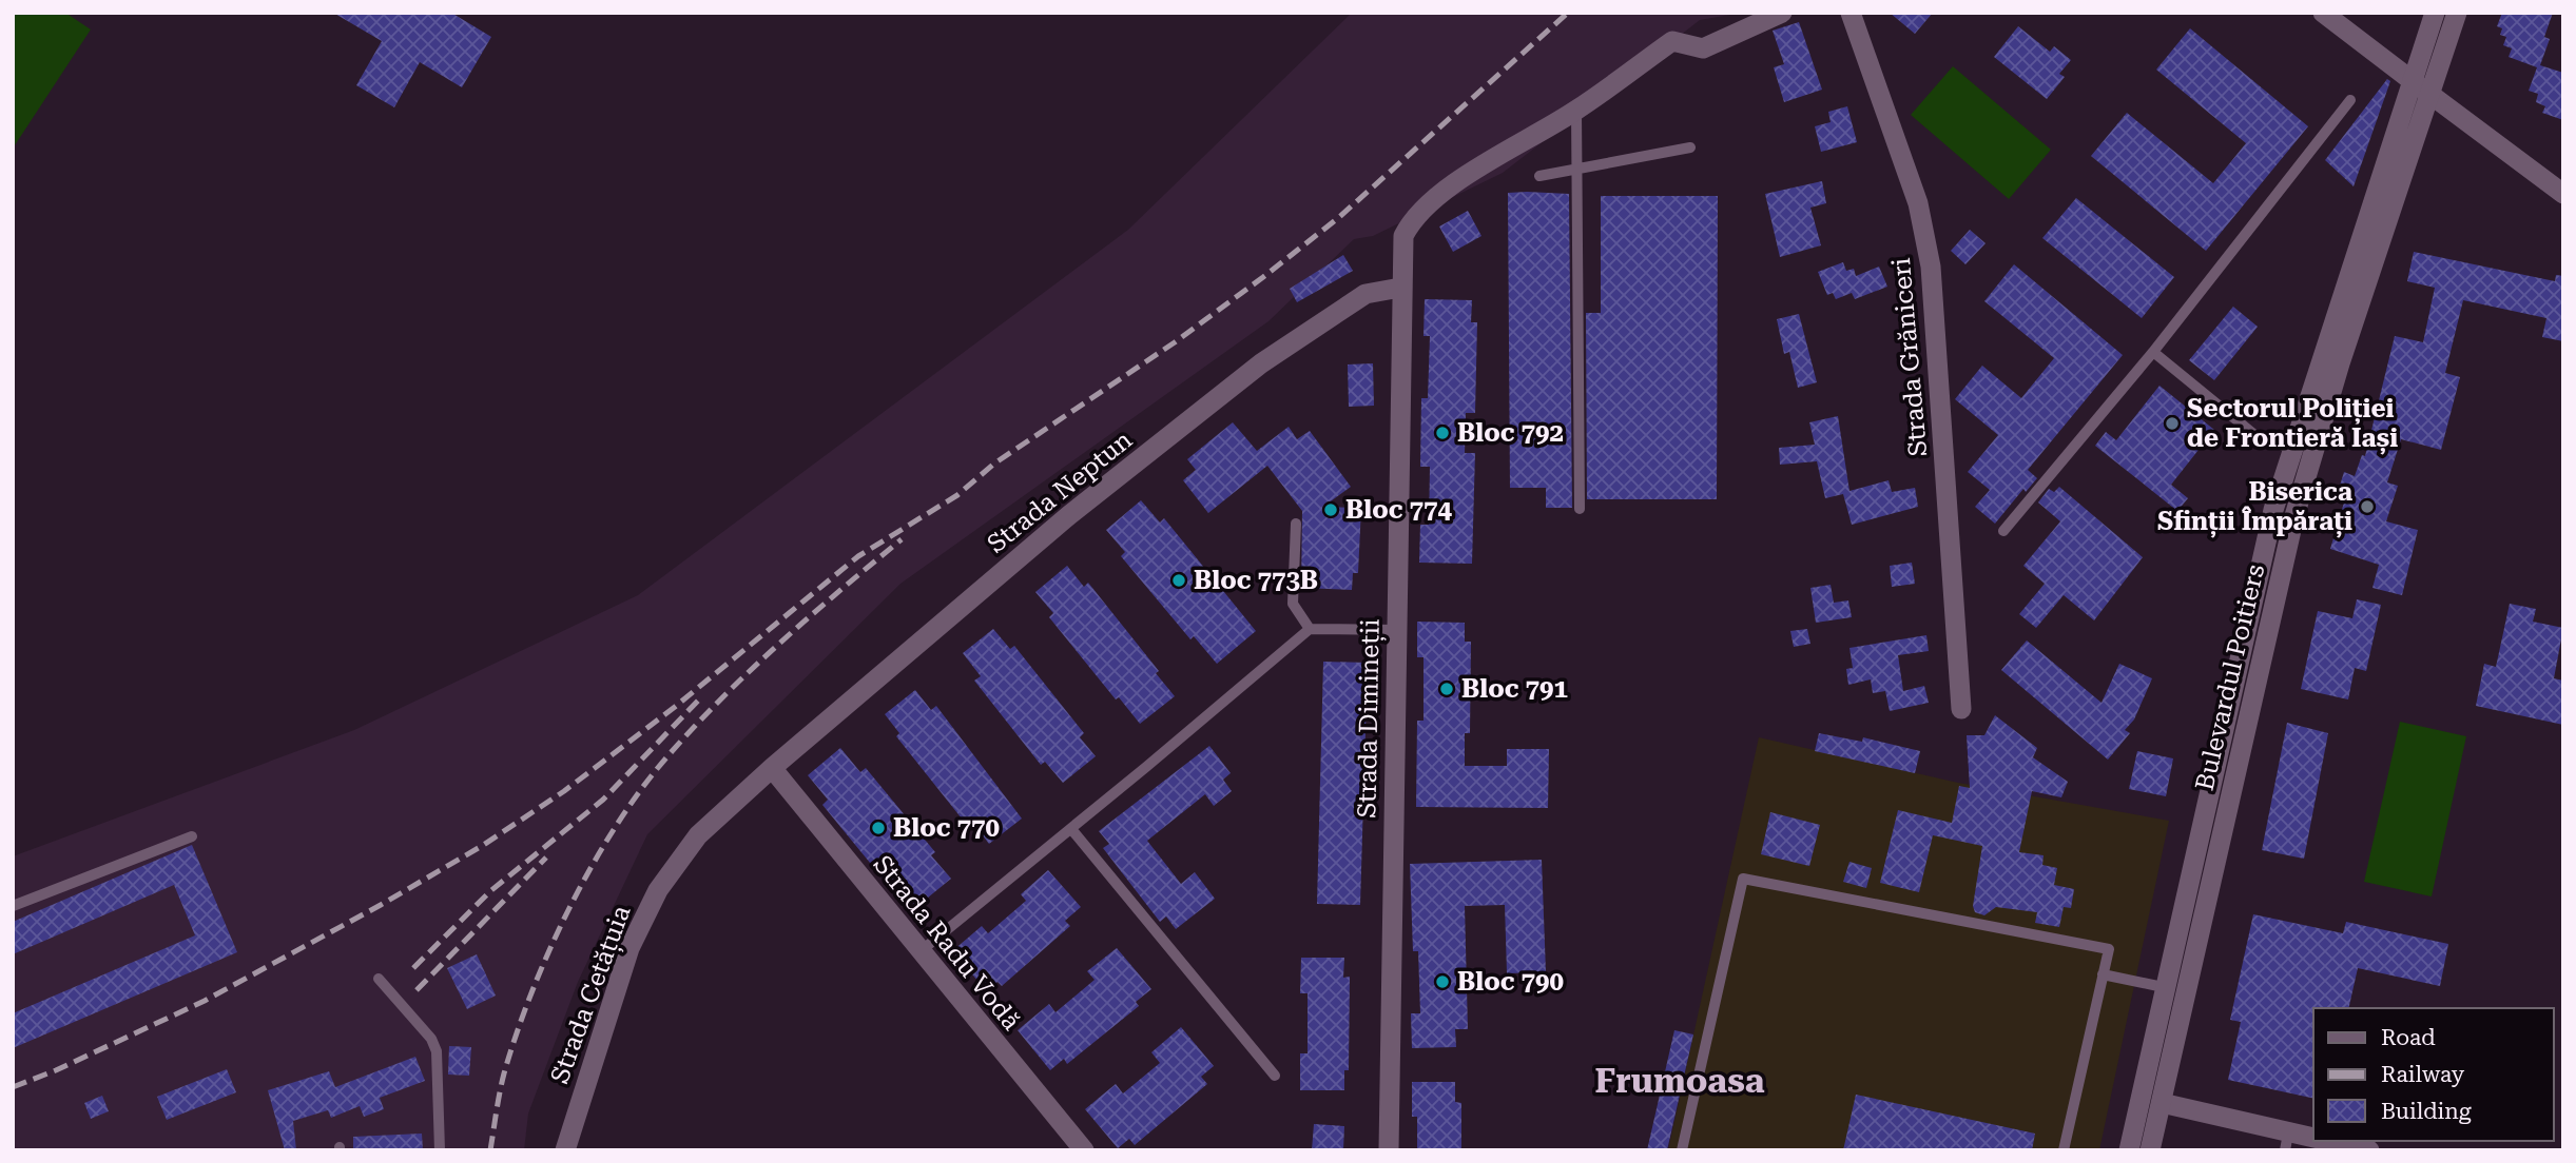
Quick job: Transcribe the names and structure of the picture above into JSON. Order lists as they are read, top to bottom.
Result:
{
  "streets": {
    "street": [
      "Strada Grăniceri",
      "Strada Neptun",
      "Bulevardul Poitiers",
      "Strada Dimineții",
      "Strada Radu Vodă",
      "Strada Cetățuia"
    ]
  },
  "crossings": [
    ["Strada Neptun", "Strada Dimineții"],
    ["Strada Neptun", "Strada Radu Vodă"],
    ["Strada Neptun", "Strada Cetățuia"],
    ["Strada Radu Vodă", "Strada Cetățuia"]
  ],
  "districts": ["Frumoasa"],
  "places": [
    "Sectorul Poliției de Frontieră Iași",
    "Bloc 792",
    "Biserica Sfinții Împărați",
    "Bloc 774",
    "Bloc 773B",
    "Bloc 791",
    "Bloc 770",
    "Bloc 790"
  ],
  "legend": ["Road", "Railway", "Building"]
}
